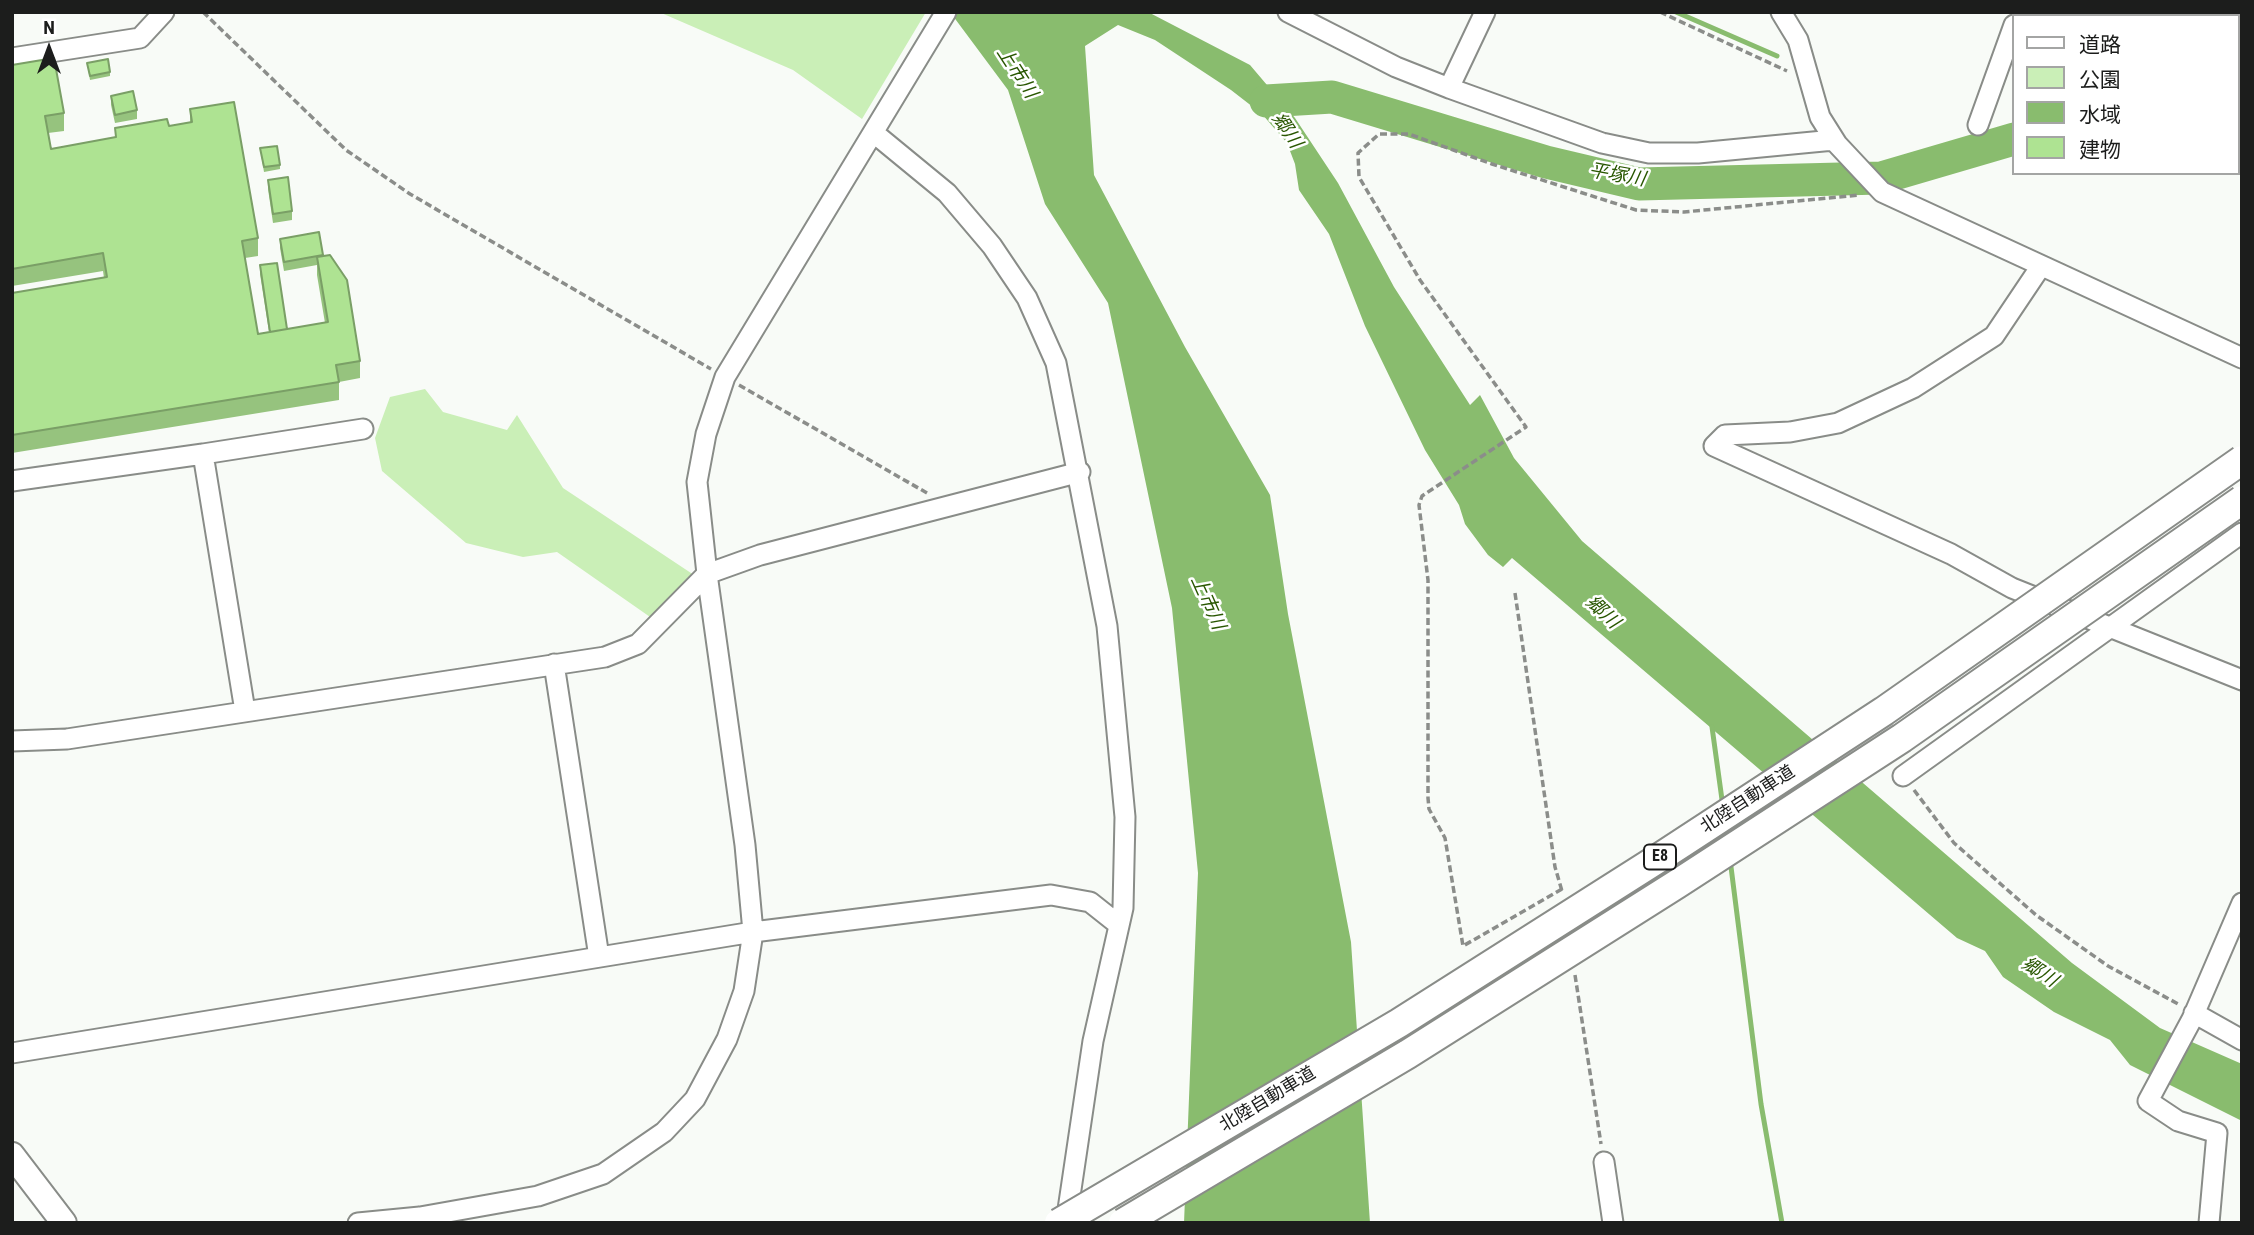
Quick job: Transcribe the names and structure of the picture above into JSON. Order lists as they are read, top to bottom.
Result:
{
  "streets": {
    "highway": ["北陸自動車道", "E8"]
  },
  "water": ["上市川", "郷川", "平塚川"],
  "legend": [
    "道路",
    "公園",
    "水域",
    "建物"
  ],
  "north": "top"
}
